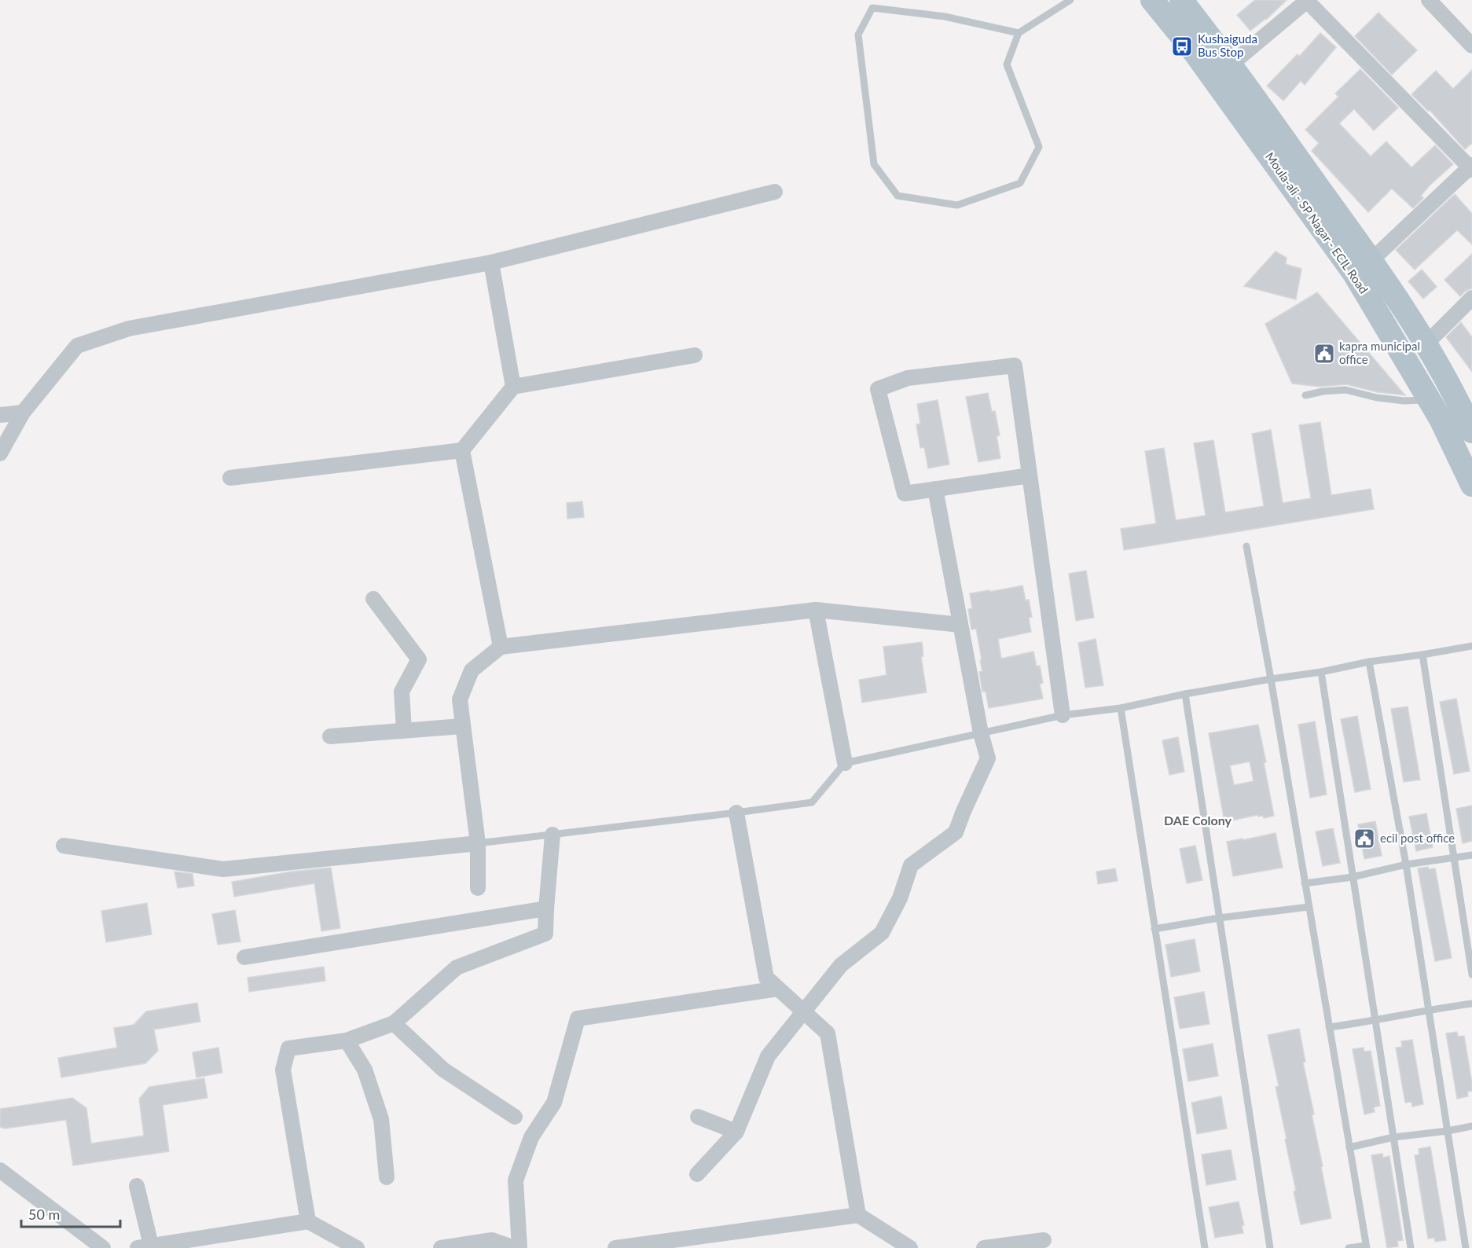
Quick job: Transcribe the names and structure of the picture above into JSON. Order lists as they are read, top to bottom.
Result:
{
  "streets": {
    "main road": ["Moula-ali - SP Nagar - ECIL Road"]
  },
  "districts": ["DAE Colony"],
  "places": {
    "bus stop": ["Kushaiguda Bus Stop"],
    "public building": ["kapra municipal office", "ecil post office"]
  },
  "scale_bar": "50 m"
}
